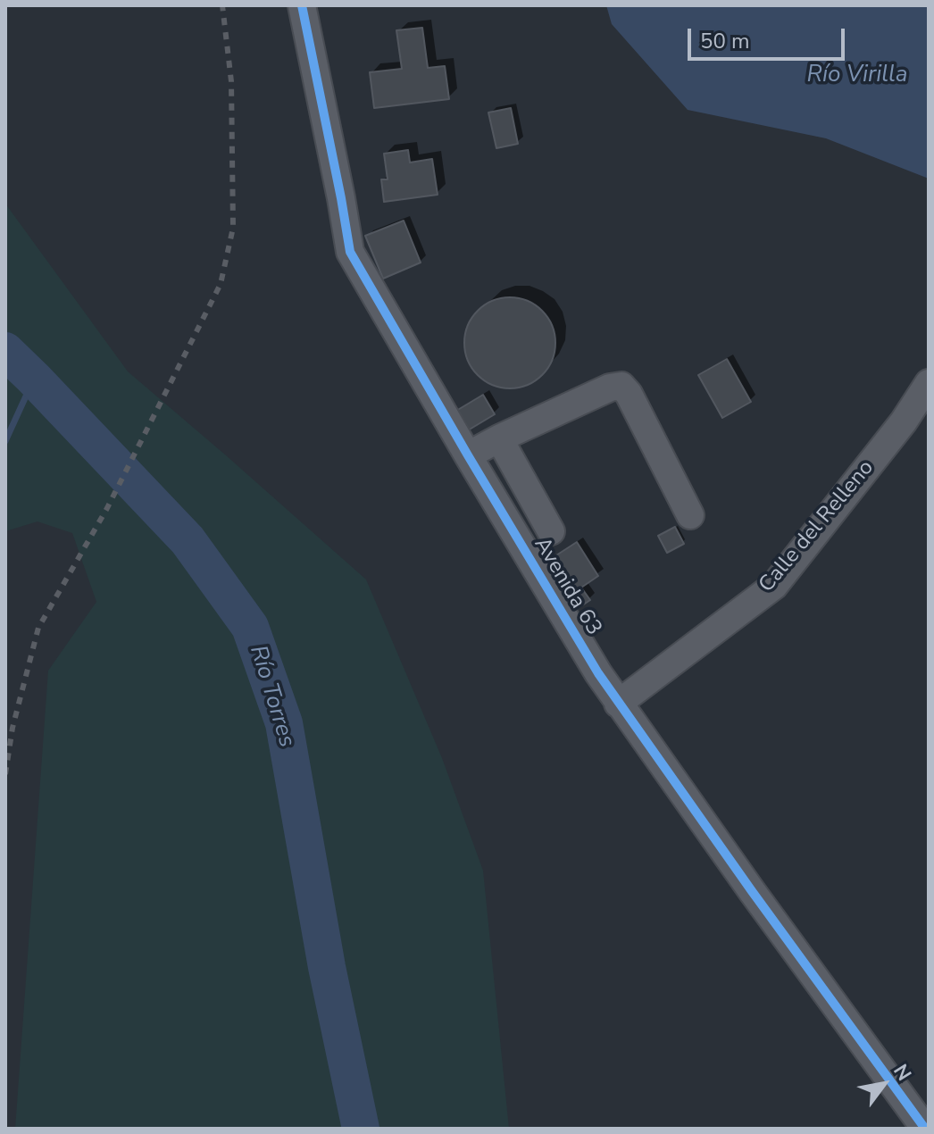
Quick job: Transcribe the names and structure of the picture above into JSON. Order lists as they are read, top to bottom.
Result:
{
  "streets": {
    "street": ["Calle del Relleno", "Avenida 63"]
  },
  "crossings": [
    ["Calle del Relleno", "Avenida 63"]
  ],
  "water": ["Río Virilla", "Río Torres"],
  "scale_bar": "50 m",
  "north": "top right"
}
